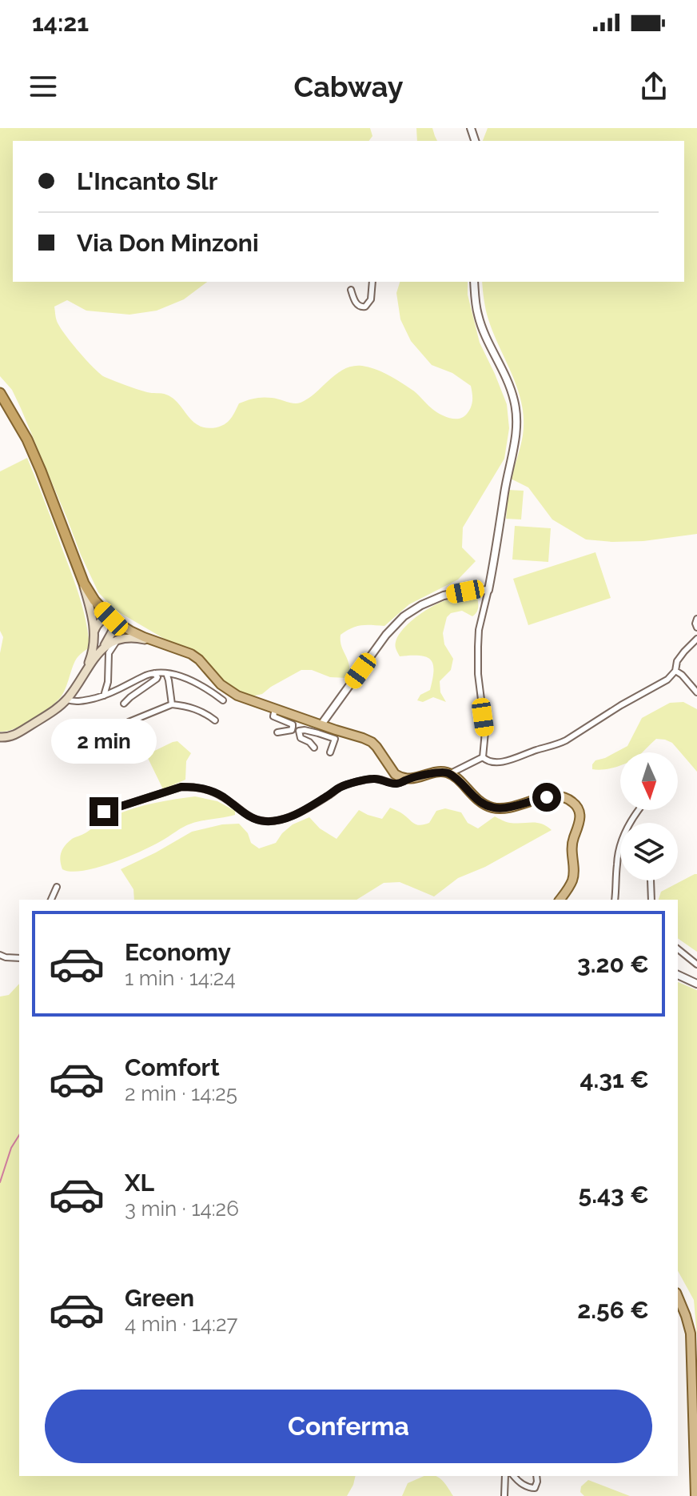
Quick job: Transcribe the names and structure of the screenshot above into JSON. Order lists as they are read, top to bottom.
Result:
{
  "north": "bottom",
  "page": {
    "status": "14:21",
    "header": "Cabway",
    "banner": ["L'Incanto Slr", "Via Don Minzoni"],
    "bubble": "2 min",
    "list": [
      {
        "name": "Economy",
        "note": "1 min · 14:24",
        "value": "3.20 €"
      },
      {
        "name": "Comfort",
        "note": "2 min · 14:25",
        "value": "4.31 €"
      },
      {
        "name": "XL",
        "note": "3 min · 14:26",
        "value": "5.43 €"
      },
      {
        "name": "Green",
        "note": "4 min · 14:27",
        "value": "2.56 €"
      }
    ],
    "buttons": "Conferma"
  }
}
